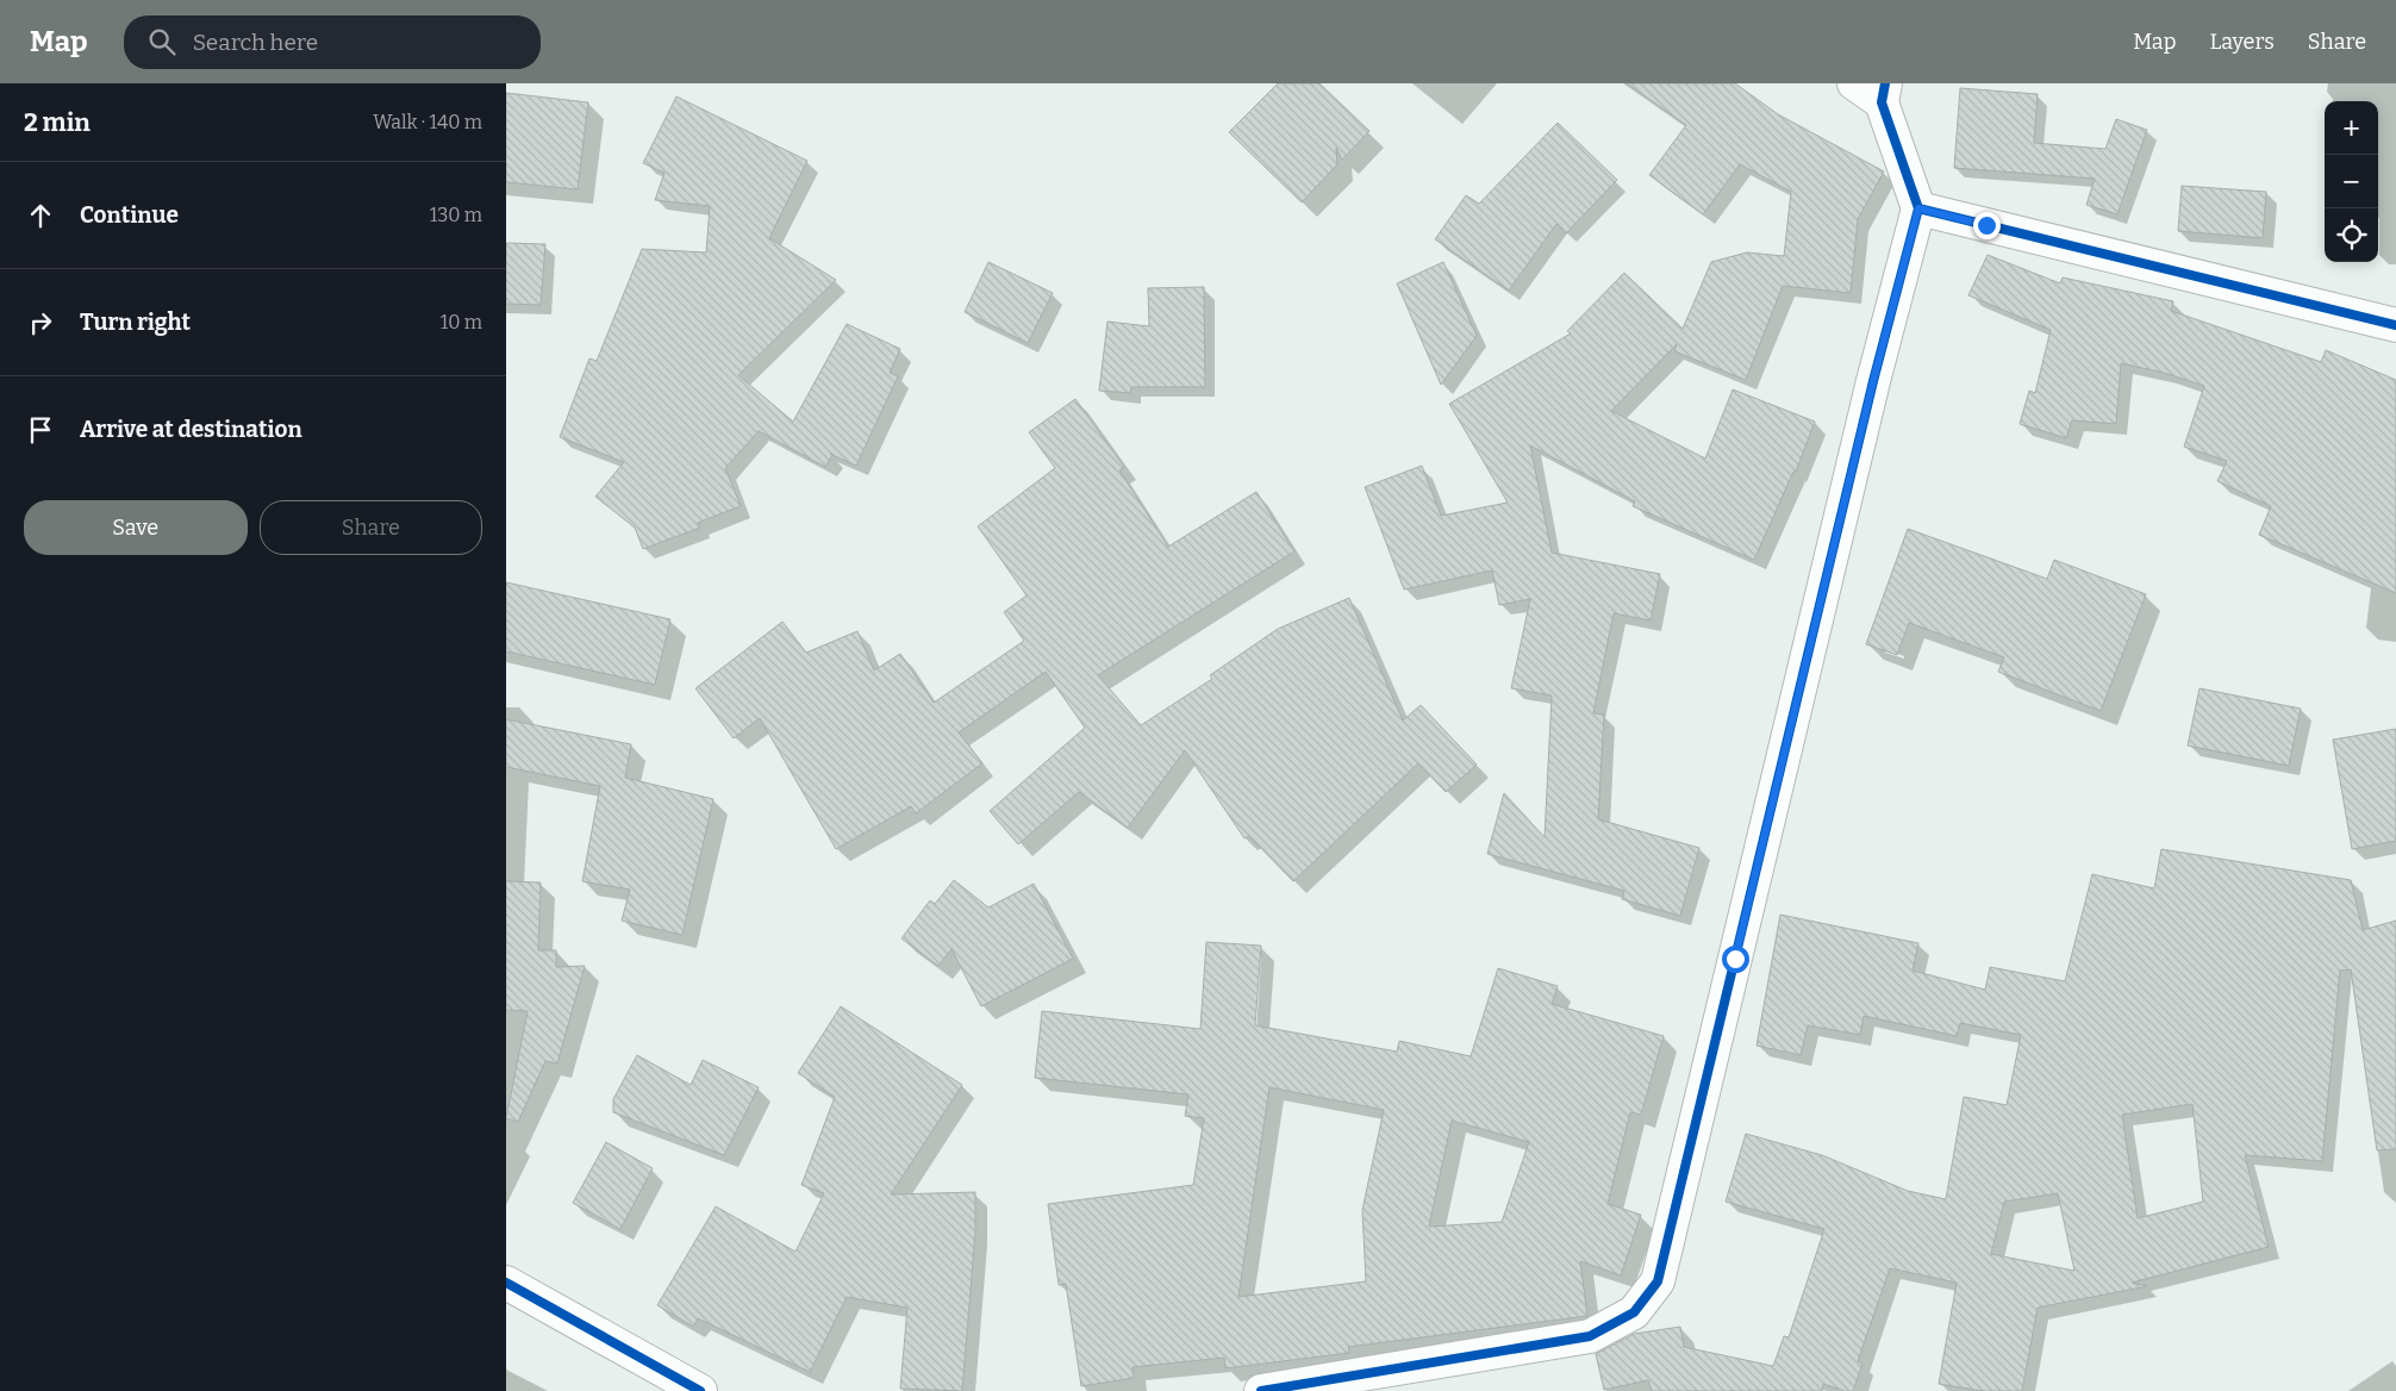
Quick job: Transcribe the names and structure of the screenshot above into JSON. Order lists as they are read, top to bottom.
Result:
{
  "page": {
    "header": "Map",
    "search": "Search here",
    "nav": ["Map", "Layers", "Share"],
    "heading": ["2 min", "Walk · 140 m"],
    "map_buttons": ["+", "−"],
    "list": [
      ["Continue", "130 m"],
      ["Turn right", "10 m"],
      "Arrive at destination"
    ],
    "buttons": ["Save", "Share"]
  }
}
